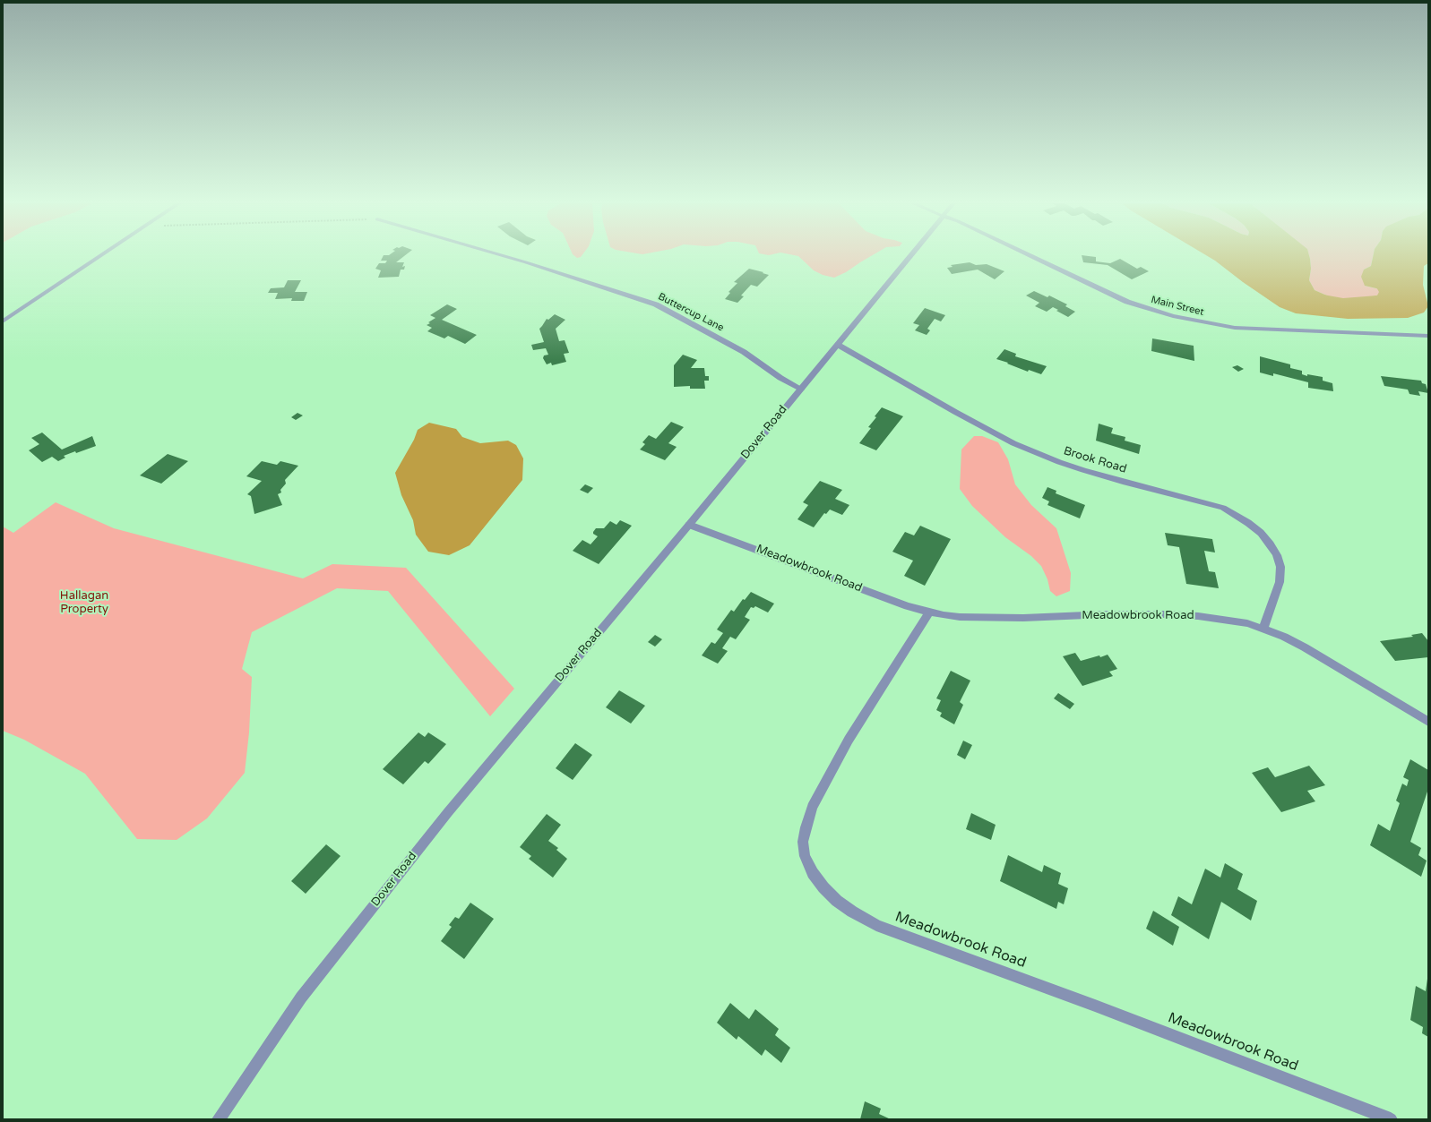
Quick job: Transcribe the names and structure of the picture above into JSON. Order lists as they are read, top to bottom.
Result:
{
  "streets": {
    "street": [
      "Main Street",
      "Buttercup Lane",
      "Dover Road",
      "Brook Road",
      "Meadowbrook Road"
    ]
  },
  "crossings": [
    ["Buttercup Lane", "Dover Road"],
    ["Dover Road", "Brook Road"],
    ["Dover Road", "Meadowbrook Road"],
    ["Brook Road", "Meadowbrook Road"]
  ],
  "parks": ["Hallagan Property"]
}
